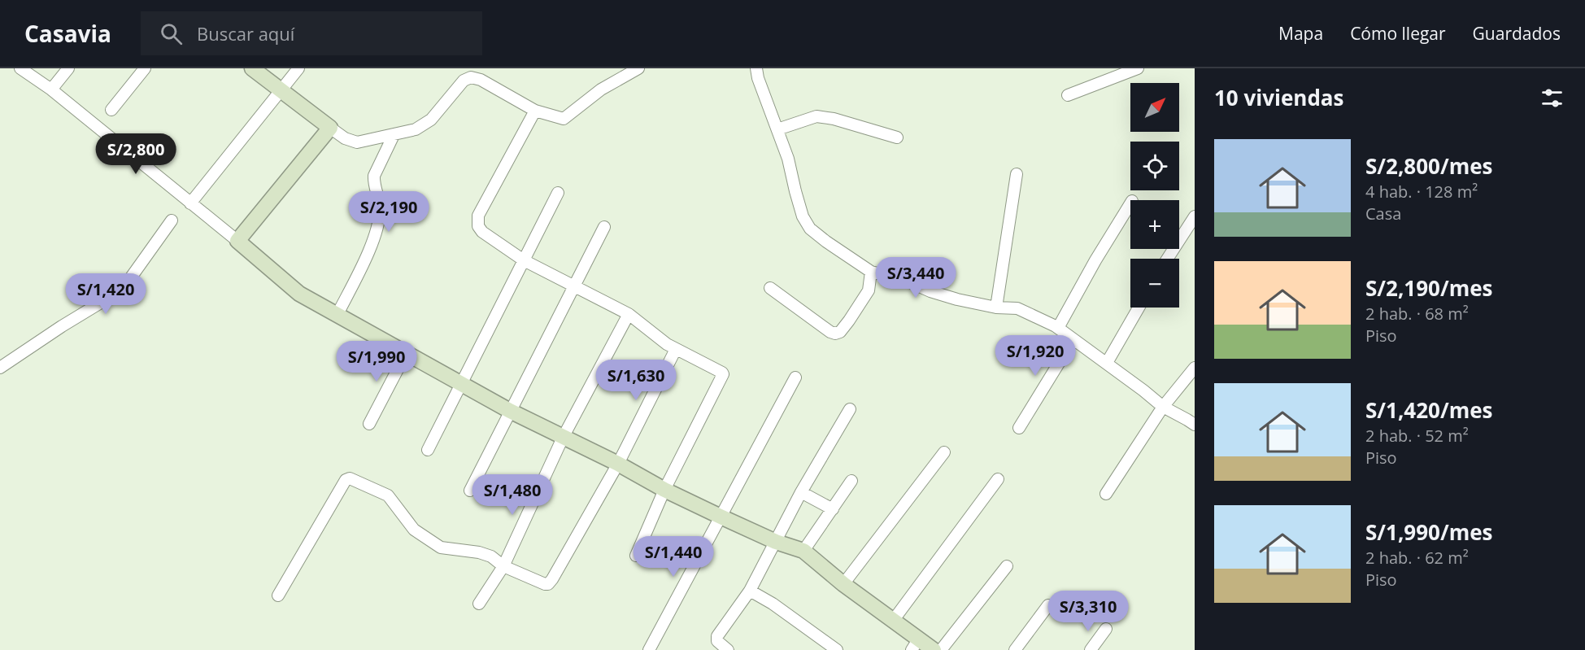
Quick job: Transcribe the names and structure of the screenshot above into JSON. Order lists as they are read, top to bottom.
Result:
{
  "north": "top right",
  "page": {
    "header": "Casavia",
    "search": "Buscar aquí",
    "nav": ["Mapa", "Cómo llegar", "Guardados"],
    "heading": "10 viviendas",
    "map_buttons": ["+", "−"],
    "list": [
      {
        "name": "S/2,800/mes",
        "note": "4 hab. · 128 m² · Casa"
      },
      {
        "name": "S/2,190/mes",
        "note": "2 hab. · 68 m² · Piso"
      },
      {
        "name": "S/1,420/mes",
        "note": "2 hab. · 52 m² · Piso"
      },
      {
        "name": "S/1,990/mes",
        "note": "2 hab. · 62 m² · Piso"
      }
    ],
    "price": [
      "S/2,800",
      "S/2,190",
      "S/3,440",
      "S/1,420",
      "S/1,920",
      "S/1,990",
      "S/1,630",
      "S/1,480",
      "S/1,440",
      "S/3,310"
    ]
  }
}
